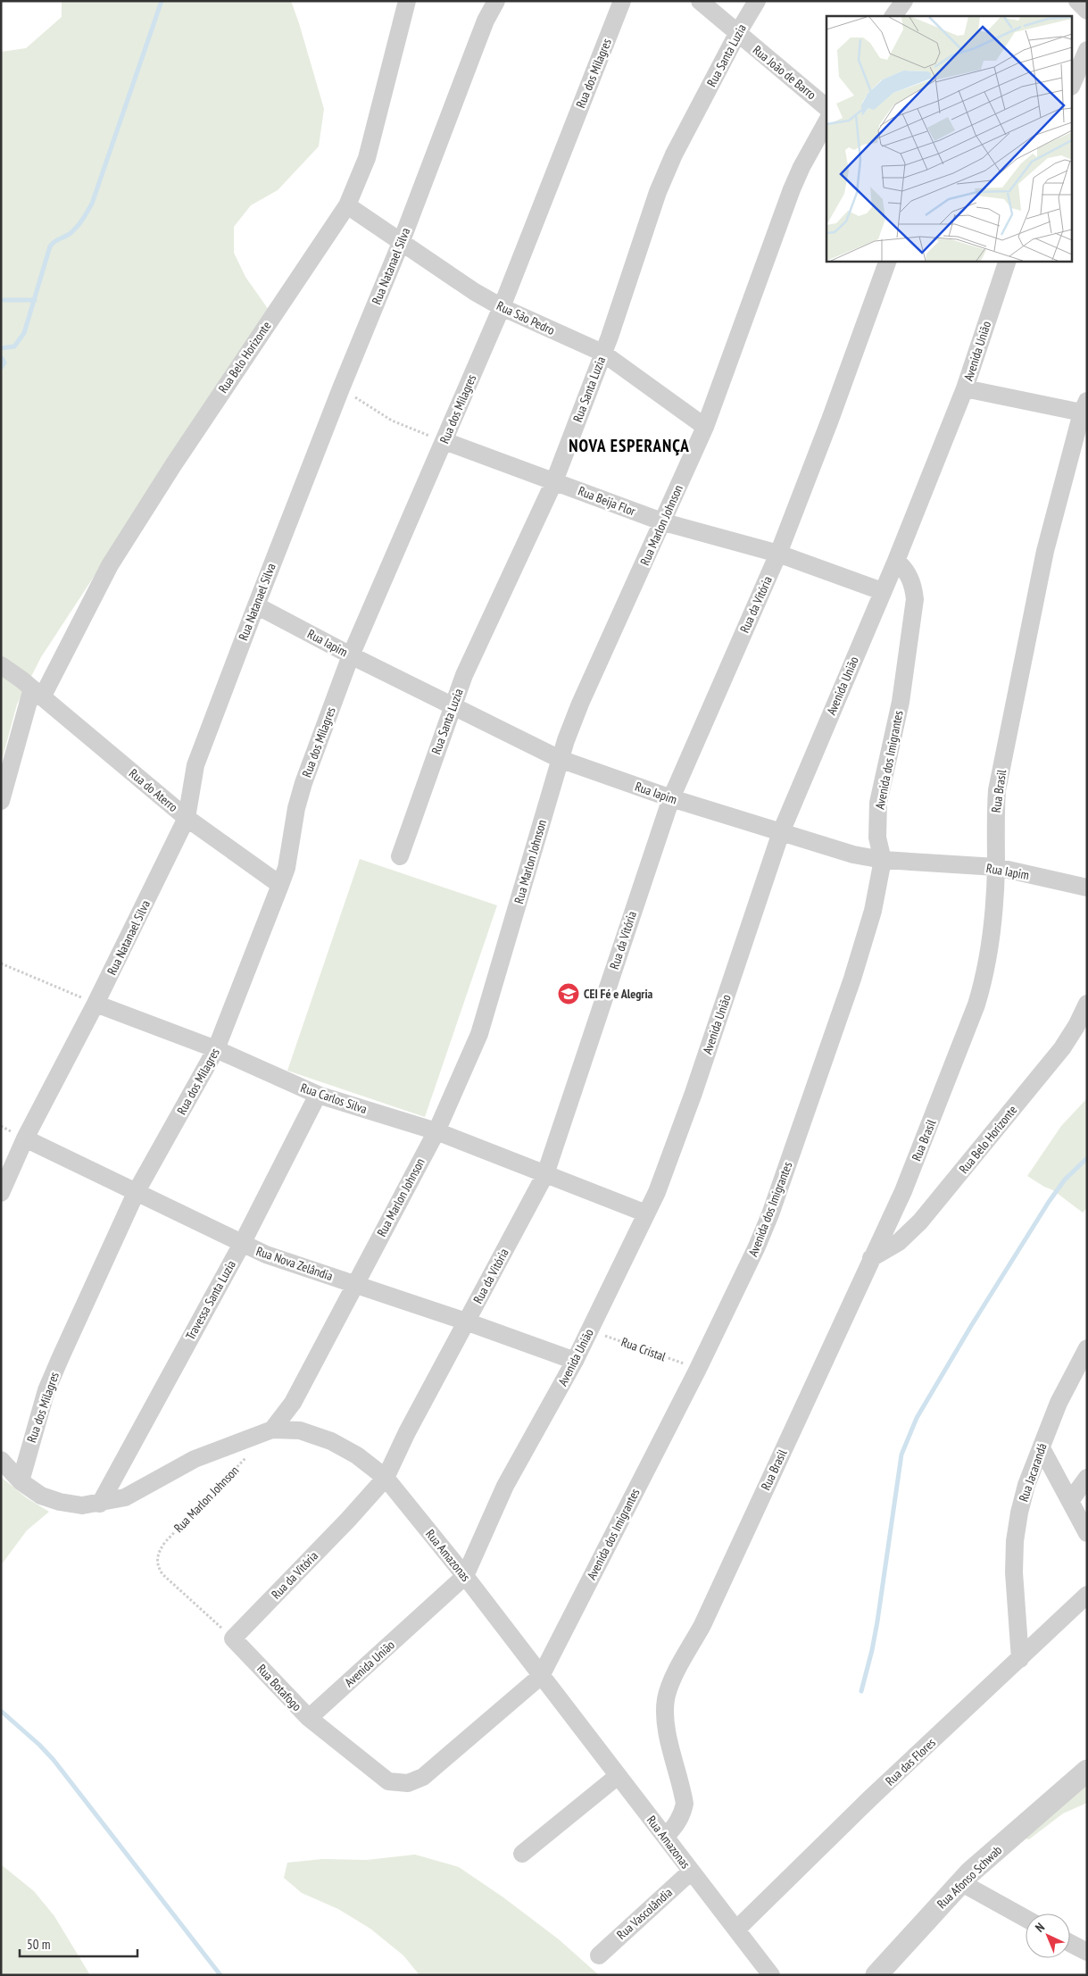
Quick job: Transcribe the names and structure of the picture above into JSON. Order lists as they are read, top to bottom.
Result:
{
  "streets": {
    "street": [
      "Rua Santa Luzia",
      "Rua João de Barro",
      "Rua dos Milagres",
      "Rua Natanael Silva",
      "Rua São Pedro",
      "Avenida União",
      "Rua Belo Horizonte",
      "Rua Beija Flor",
      "Rua Marlon Johnson",
      "Rua da Vitória",
      "Rua Iapim",
      "Avenida dos Imigrantes",
      "Rua do Aterro",
      "Rua Brasil",
      "Rua Carlos Silva",
      "Rua Nova Zelândia",
      "Travessa Santa Luzia",
      "Rua Jacarandá",
      "Rua Amazonas",
      "Rua Botafogo",
      "Rua das Flores",
      "Rua Afonso Schwab",
      "Rua Vascolândia"
    ],
    "path": ["Rua Cristal"]
  },
  "crossings": [
    ["Rua Santa Luzia", "Rua João de Barro"],
    ["Rua Santa Luzia", "Rua São Pedro"],
    ["Rua Santa Luzia", "Rua Beija Flor"],
    ["Rua Santa Luzia", "Rua Iapim"],
    ["Rua dos Milagres", "Rua São Pedro"],
    ["Rua dos Milagres", "Rua Beija Flor"],
    ["Rua dos Milagres", "Rua Iapim"],
    ["Rua dos Milagres", "Rua do Aterro"],
    ["Rua dos Milagres", "Rua Carlos Silva"],
    ["Rua dos Milagres", "Rua Nova Zelândia"],
    ["Rua dos Milagres", "Rua Amazonas"],
    ["Rua Natanael Silva", "Rua São Pedro"],
    ["Rua Natanael Silva", "Rua Iapim"],
    ["Rua Natanael Silva", "Rua do Aterro"],
    ["Rua Natanael Silva", "Rua Carlos Silva"],
    ["Rua Natanael Silva", "Rua Nova Zelândia"],
    ["Rua São Pedro", "Rua Belo Horizonte"],
    ["Rua São Pedro", "Rua Marlon Johnson"],
    ["Avenida União", "Rua Beija Flor"],
    ["Avenida União", "Rua Iapim"],
    ["Avenida União", "Avenida dos Imigrantes"],
    ["Avenida União", "Rua Carlos Silva"],
    ["Avenida União", "Rua Nova Zelândia"],
    ["Avenida União", "Rua Cristal"],
    ["Avenida União", "Rua Amazonas"],
    ["Avenida União", "Rua Botafogo"],
    ["Rua Belo Horizonte", "Rua do Aterro"],
    ["Rua Belo Horizonte", "Rua Brasil"],
    ["Rua Beija Flor", "Rua Marlon Johnson"],
    ["Rua Beija Flor", "Rua da Vitória"],
    ["Rua Marlon Johnson", "Rua da Vitória"],
    ["Rua Marlon Johnson", "Rua Iapim"],
    ["Rua Marlon Johnson", "Rua Carlos Silva"],
    ["Rua Marlon Johnson", "Rua Nova Zelândia"],
    ["Rua Marlon Johnson", "Rua Amazonas"],
    ["Rua Marlon Johnson", "Rua Botafogo"],
    ["Rua da Vitória", "Rua Iapim"],
    ["Rua da Vitória", "Rua Carlos Silva"],
    ["Rua da Vitória", "Rua Nova Zelândia"],
    ["Rua da Vitória", "Rua Amazonas"],
    ["Rua da Vitória", "Rua Botafogo"],
    ["Rua Iapim", "Avenida dos Imigrantes"],
    ["Rua Iapim", "Rua Brasil"],
    ["Avenida dos Imigrantes", "Rua Cristal"],
    ["Avenida dos Imigrantes", "Rua Amazonas"],
    ["Avenida dos Imigrantes", "Rua Botafogo"],
    ["Rua Brasil", "Rua Amazonas"],
    ["Rua Carlos Silva", "Travessa Santa Luzia"],
    ["Rua Nova Zelândia", "Travessa Santa Luzia"],
    ["Travessa Santa Luzia", "Rua Amazonas"],
    ["Rua Jacarandá", "Rua das Flores"],
    ["Rua Amazonas", "Rua das Flores"],
    ["Rua Amazonas", "Rua Vascolândia"]
  ],
  "districts": ["NOVA ESPERANÇA"],
  "places": {
    "school or university": ["CEI Fé e Alegria"]
  },
  "scale_bar": "50 m",
  "north": "top left"
}
